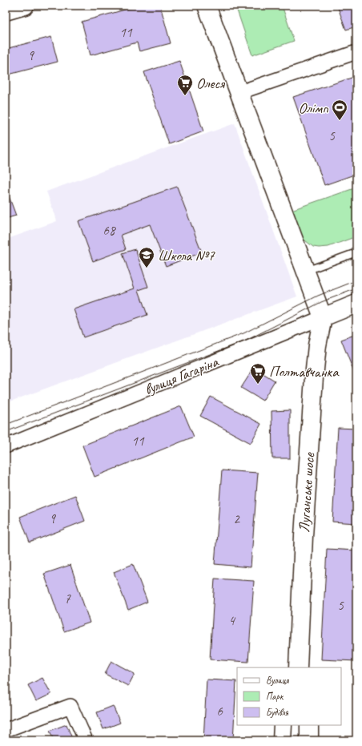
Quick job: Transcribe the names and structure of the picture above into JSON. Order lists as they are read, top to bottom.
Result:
{
  "streets": {
    "main road": ["вулиця Гагаріна", "Луганське шосе"]
  },
  "crossings": [
    ["вулиця Гагаріна", "Луганське шосе"]
  ],
  "places": {
    "supermarket": ["Олеся", "Полтавчанка"],
    "sports": ["Олімп"],
    "school or university": ["Школа №7"]
  },
  "house_numbers": [
    "11",
    "9",
    "5",
    "68",
    "11",
    "9",
    "2",
    "7",
    "5",
    "4",
    "6"
  ],
  "legend": ["Вулиця", "Парк", "Будівля"]
}
